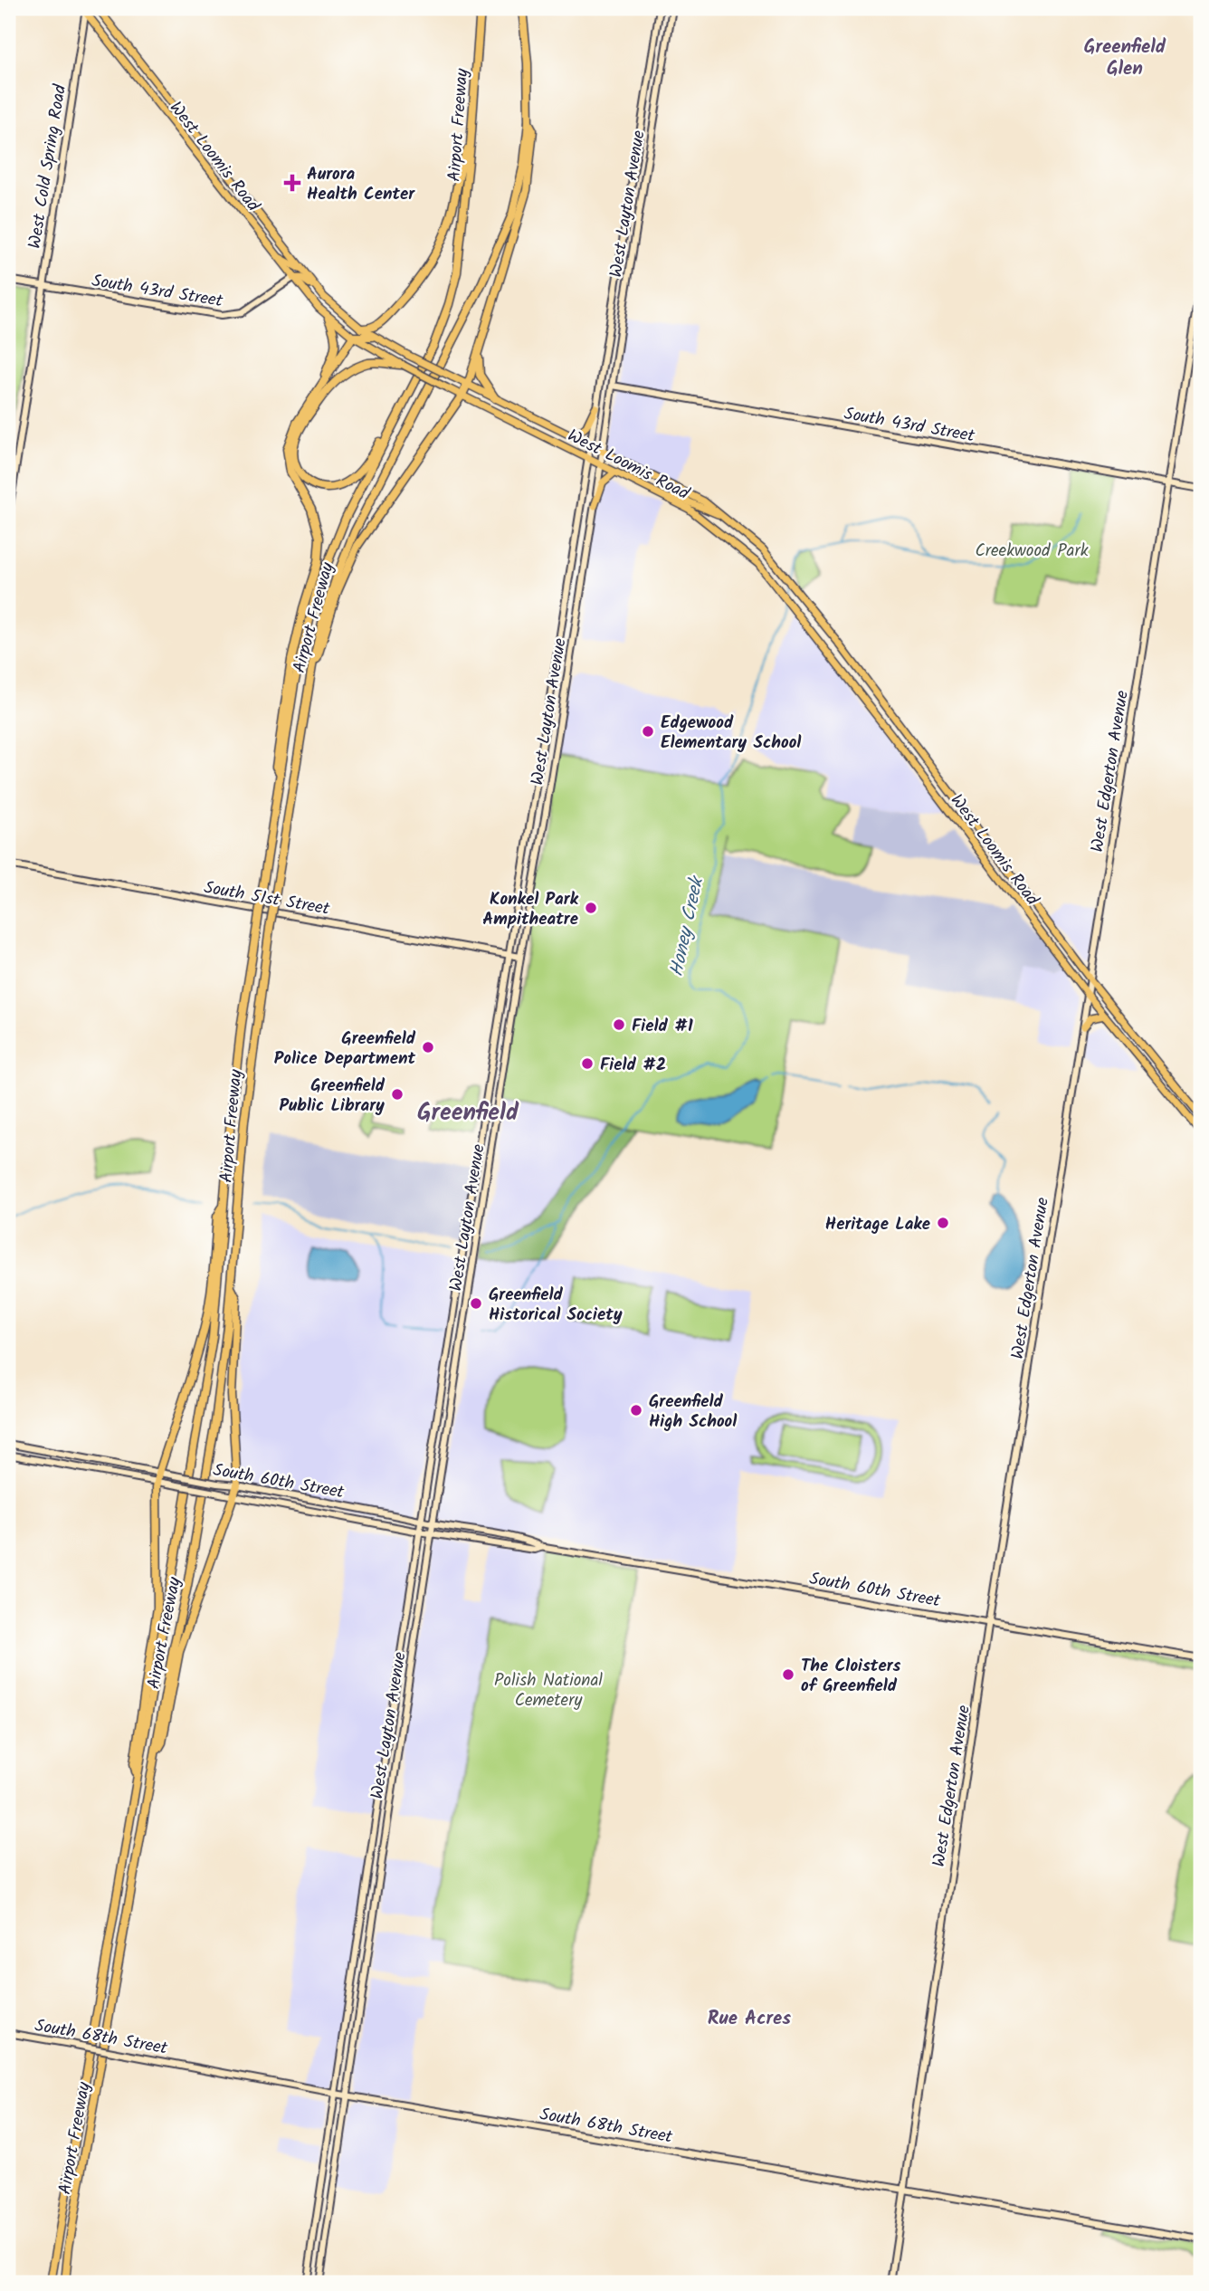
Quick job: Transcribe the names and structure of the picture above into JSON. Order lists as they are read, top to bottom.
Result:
{
  "streets": {
    "highway": ["Airport Freeway"],
    "main road": [
      "West Loomis Road",
      "West Cold Spring Road",
      "West Layton Avenue",
      "South 43rd Street",
      "West Edgerton Avenue",
      "South 51st Street",
      "South 60th Street",
      "South 68th Street"
    ]
  },
  "crossings": [
    ["West Loomis Road", "West Cold Spring Road"],
    ["West Loomis Road", "West Layton Avenue"],
    ["West Loomis Road", "South 43rd Street"],
    ["West Loomis Road", "West Edgerton Avenue"],
    ["West Cold Spring Road", "South 43rd Street"],
    ["West Layton Avenue", "South 43rd Street"],
    ["West Layton Avenue", "South 51st Street"],
    ["West Layton Avenue", "South 60th Street"],
    ["West Layton Avenue", "South 68th Street"],
    ["South 43rd Street", "West Edgerton Avenue"],
    ["West Edgerton Avenue", "South 60th Street"],
    ["West Edgerton Avenue", "South 68th Street"]
  ],
  "districts": ["Greenfield Glen", "Greenfield", "Rue Acres"],
  "water": ["Honey Creek"],
  "parks": ["Creekwood Park", "Polish National Cemetery"],
  "places": {
    "health": ["Aurora Health Center"],
    "other": [
      "Edgewood Elementary School",
      "Konkel Park Ampitheatre",
      "Field #1",
      "Greenfield Police Department",
      "Field #2",
      "Greenfield Public Library",
      "Heritage Lake",
      "Greenfield Historical Society",
      "Greenfield High School",
      "The Cloisters of Greenfield"
    ]
  }
}
